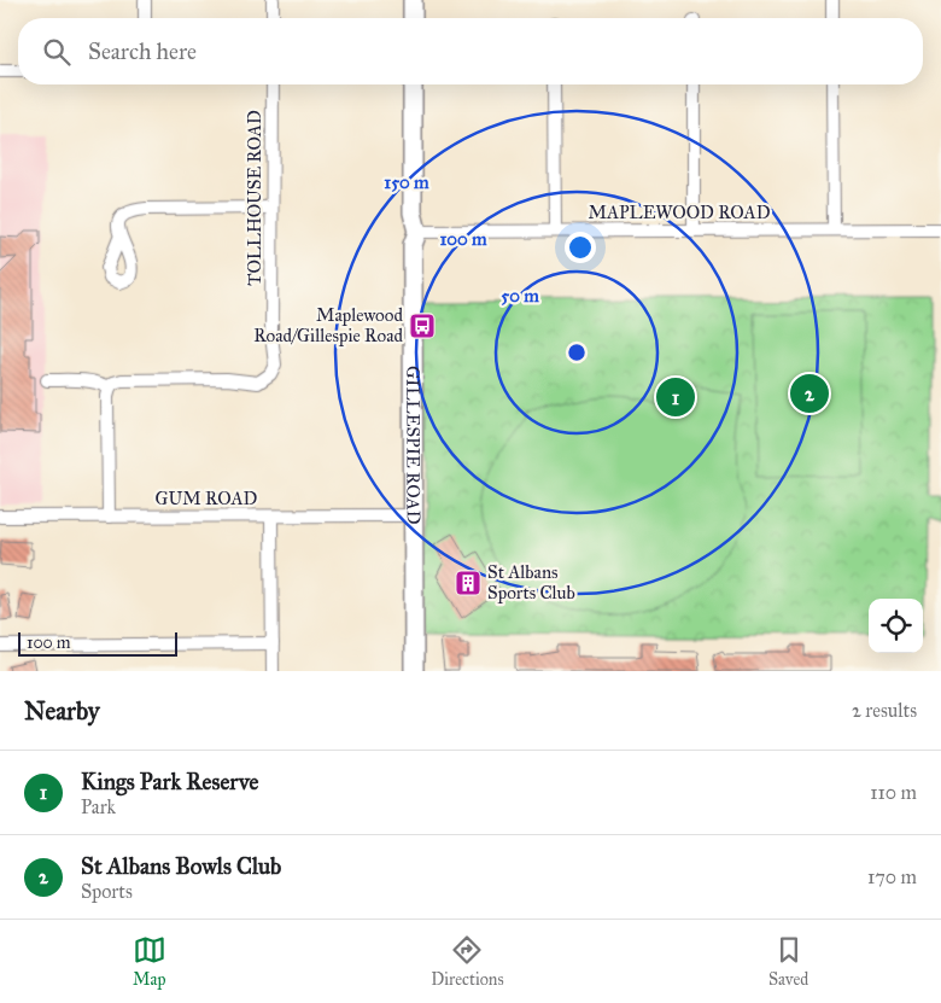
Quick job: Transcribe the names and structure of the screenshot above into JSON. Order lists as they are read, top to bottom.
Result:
{
  "streets": {
    "street": [
      "TOLLHOUSE ROAD",
      "MAPLEWOOD ROAD",
      "GILLESPIE ROAD",
      "GUM ROAD"
    ]
  },
  "crossings": [
    ["MAPLEWOOD ROAD", "GILLESPIE ROAD"],
    ["GILLESPIE ROAD", "GUM ROAD"]
  ],
  "places": {
    "bus stop": ["Maplewood Road/Gillespie Road"],
    "building": ["St Albans Sports Club"]
  },
  "scale_bar": "100 m",
  "page": {
    "search": "Search here",
    "pins": ["2", "1"],
    "scale": "100 m",
    "heading": ["Nearby", "2 results"],
    "list": [
      {
        "mark": "1",
        "name": "Kings Park Reserve",
        "note": "Park",
        "value": "110 m"
      },
      {
        "mark": "2",
        "name": "St Albans Bowls Club",
        "note": "Sports",
        "value": "170 m"
      }
    ],
    "nav": ["Map", "Directions", "Saved"]
  },
  "rings": ["150 m", "100 m", "50 m"]
}
